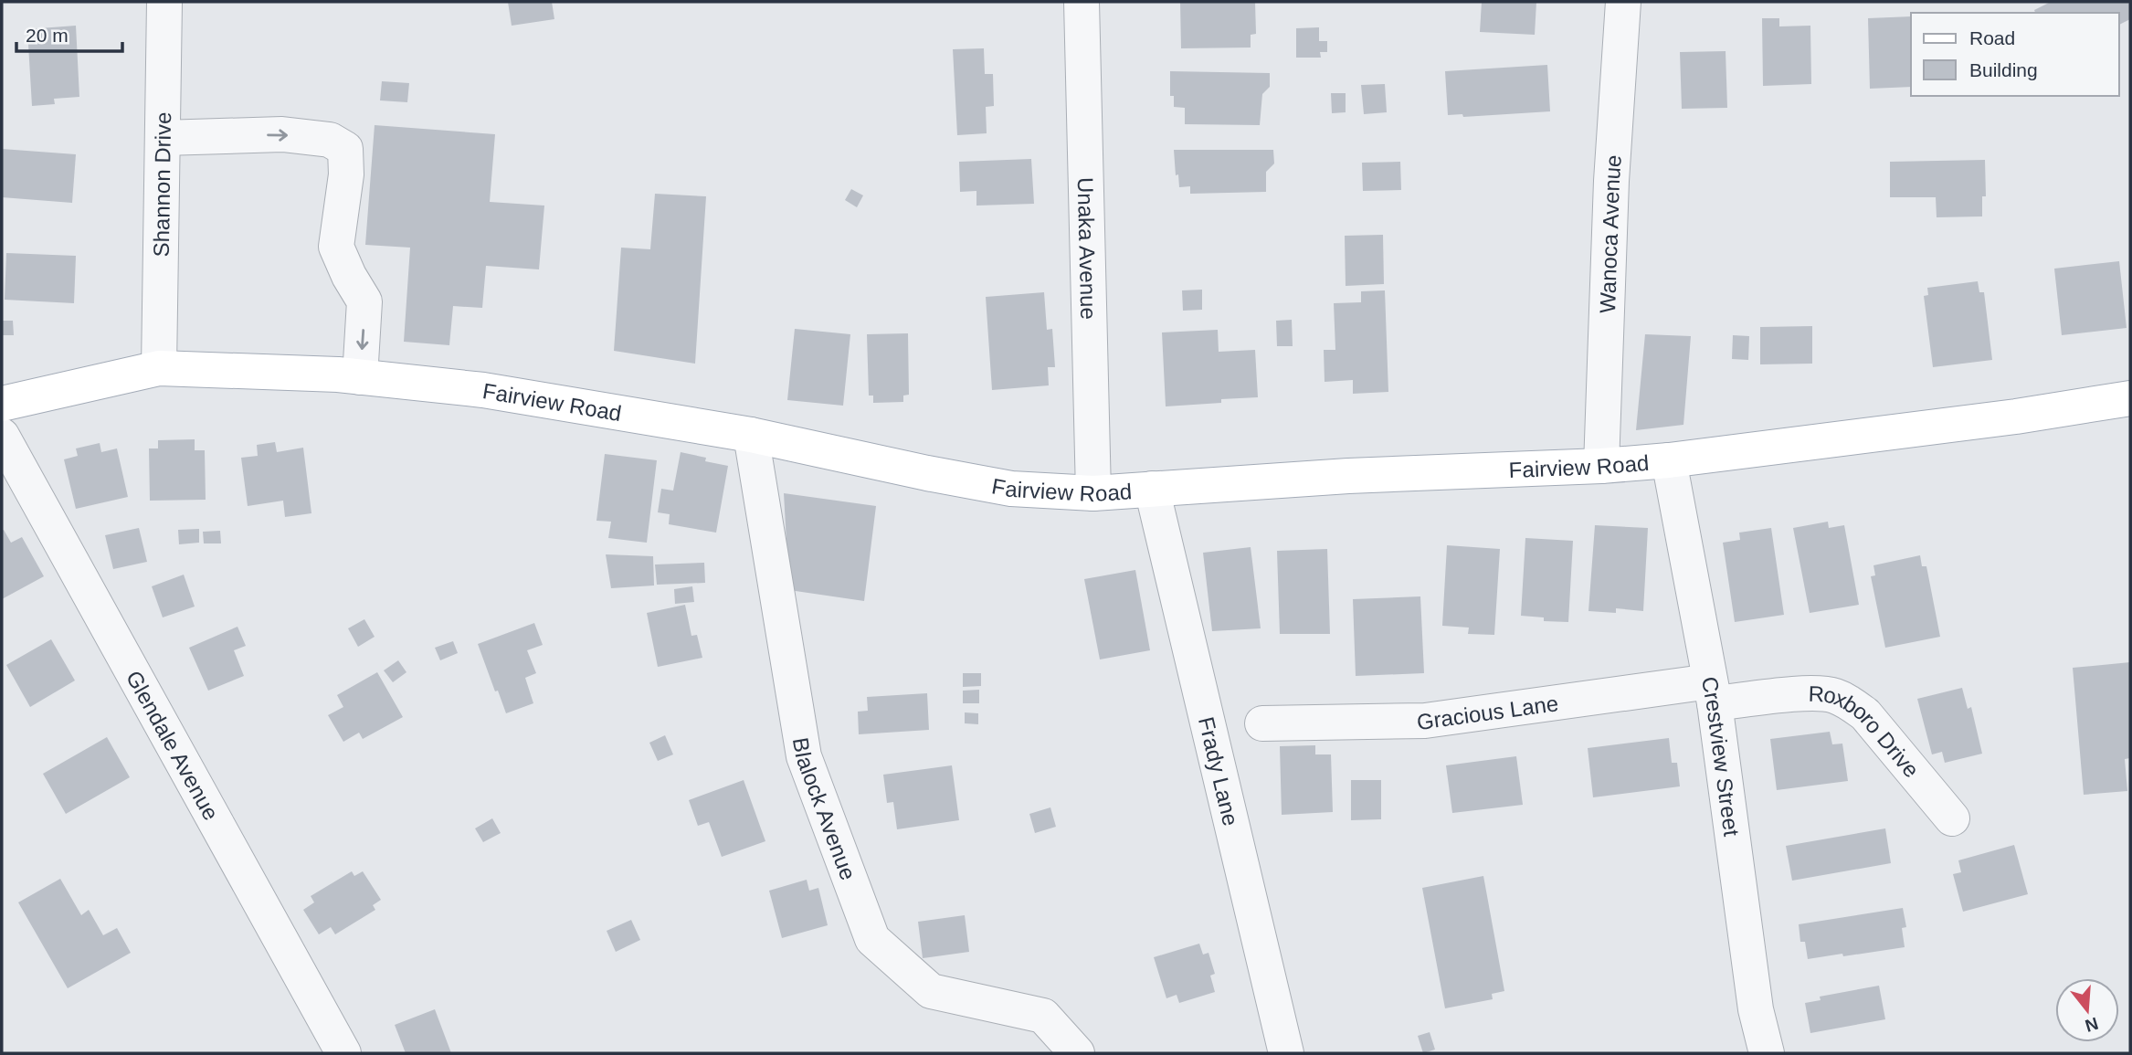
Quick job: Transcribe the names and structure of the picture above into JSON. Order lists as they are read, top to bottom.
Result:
{
  "streets": {
    "main road": ["Fairview Road"],
    "street": [
      "Shannon Drive",
      "Wanoca Avenue",
      "Unaka Avenue",
      "Gracious Lane",
      "Roxboro Drive",
      "Glendale Avenue",
      "Crestview Street",
      "Frady Lane",
      "Blalock Avenue"
    ]
  },
  "crossings": [
    ["Shannon Drive", "Fairview Road"],
    ["Wanoca Avenue", "Fairview Road"],
    ["Unaka Avenue", "Fairview Road"],
    ["Fairview Road", "Crestview Street"],
    ["Fairview Road", "Frady Lane"],
    ["Fairview Road", "Blalock Avenue"],
    ["Gracious Lane", "Roxboro Drive"],
    ["Gracious Lane", "Crestview Street"],
    ["Roxboro Drive", "Crestview Street"]
  ],
  "legend": ["Road", "Building"],
  "scale_bar": "20 m",
  "north": "bottom"
}
